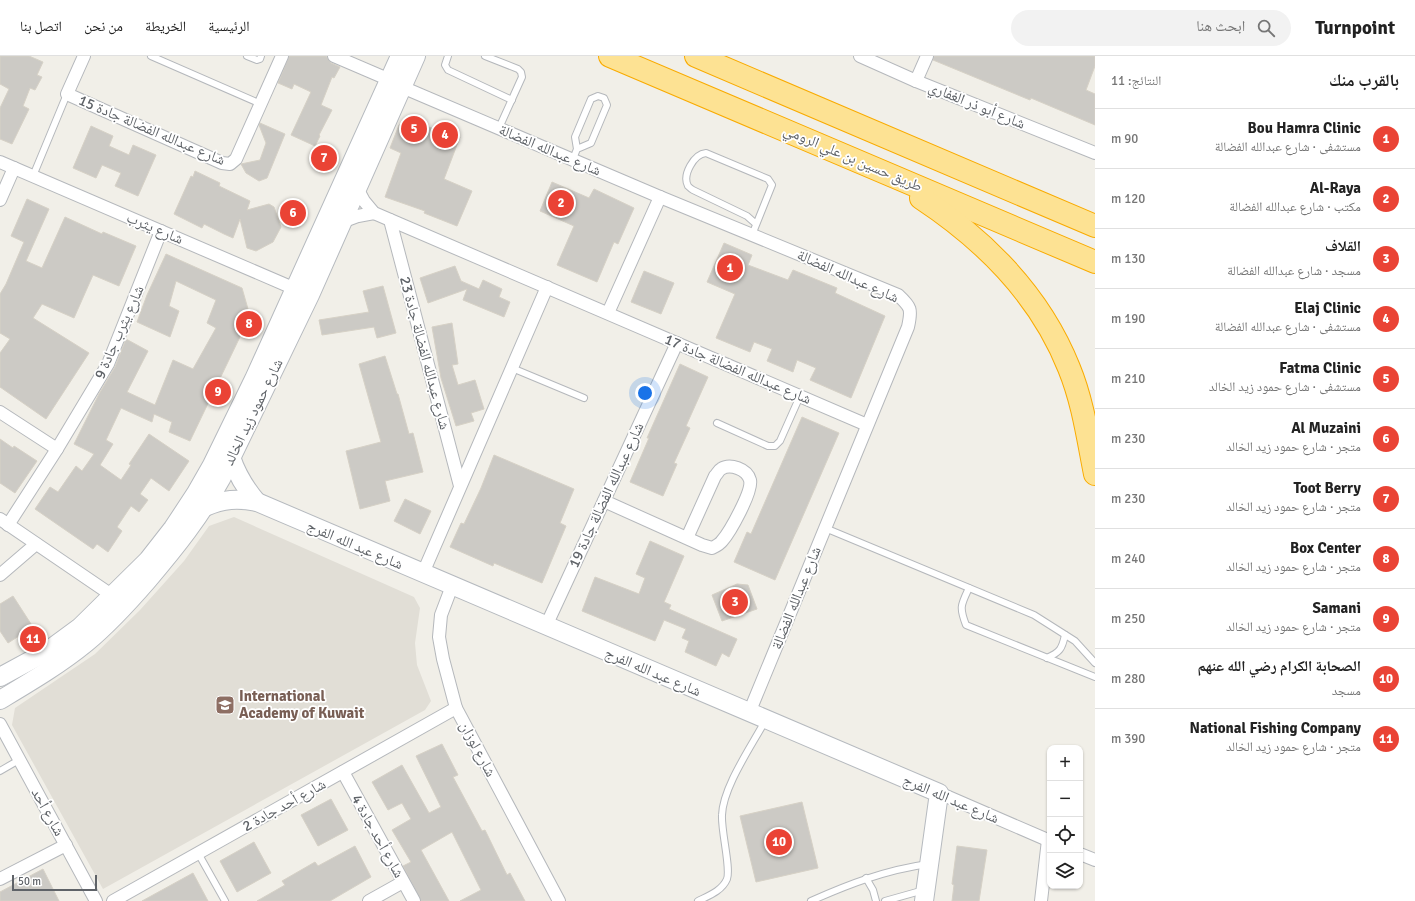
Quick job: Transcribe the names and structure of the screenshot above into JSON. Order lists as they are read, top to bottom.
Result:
{
  "streets": {
    "highway": ["طريق حسين بن علي الرومي"],
    "main road": ["شارع حمود زيد الخالد", "شارع عبد الله الفرج"],
    "street": [
      "شارع أبو ذر الغفاري",
      "شارع عبدالله الفضالة جادة 15",
      "شارع عبدالله الفضالة",
      "شارع يثرب",
      "شارع يثرب جادة 9",
      "شارع عبدالله الفضالة جادة 23",
      "شارع عبدالله الفضالة جادة 17",
      "شارع عبدالله الفضالة جادة 19",
      "شارع لوزان",
      "شارع أحد جادة 2",
      "شارع أحد",
      "شارع أحد جادة 4"
    ]
  },
  "crossings": [
    ["شارع عبدالله الفضالة", "شارع عبدالله الفضالة جادة 17"],
    ["شارع عبدالله الفضالة", "شارع حمود زيد الخالد"],
    ["شارع عبدالله الفضالة", "شارع عبد الله الفرج"],
    ["شارع يثرب", "شارع يثرب جادة 9"],
    ["شارع يثرب", "شارع حمود زيد الخالد"],
    ["شارع عبدالله الفضالة جادة 23", "شارع عبدالله الفضالة جادة 17"],
    ["شارع عبدالله الفضالة جادة 17", "شارع حمود زيد الخالد"],
    ["شارع عبدالله الفضالة جادة 17", "شارع عبدالله الفضالة جادة 19"],
    ["شارع حمود زيد الخالد", "شارع عبد الله الفرج"],
    ["شارع عبدالله الفضالة جادة 19", "شارع عبد الله الفرج"],
    ["شارع عبد الله الفرج", "شارع لوزان"],
    ["شارع لوزان", "شارع أحد جادة 2"],
    ["شارع أحد جادة 2", "شارع أحد جادة 4"]
  ],
  "places": {
    "school or university": ["International Academy of Kuwait"]
  },
  "scale_bar": "50 m",
  "page": {
    "header": "Turnpoint",
    "search": "ابحث هنا",
    "nav": [
      "الرئيسية",
      "الخريطة",
      "من نحن",
      "اتصل بنا"
    ],
    "heading": ["بالقرب منك", "النتائج: 11"],
    "list": [
      {
        "mark": "1",
        "name": "Bou Hamra Clinic",
        "note": "مستشفى · شارع عبدالله الفضالة",
        "value": "90 m"
      },
      {
        "mark": "2",
        "name": "Al-Raya",
        "note": "مكتب · شارع عبدالله الفضالة",
        "value": "120 m"
      },
      {
        "mark": "3",
        "name": "القلاف",
        "note": "مسجد · شارع عبدالله الفضالة",
        "value": "130 m"
      },
      {
        "mark": "4",
        "name": "Elaj Clinic",
        "note": "مستشفى · شارع عبدالله الفضالة",
        "value": "190 m"
      },
      {
        "mark": "5",
        "name": "Fatma Clinic",
        "note": "مستشفى · شارع حمود زيد الخالد",
        "value": "210 m"
      },
      {
        "mark": "6",
        "name": "Al Muzaini",
        "note": "متجر · شارع حمود زيد الخالد",
        "value": "230 m"
      },
      {
        "mark": "7",
        "name": "Toot Berry",
        "note": "متجر · شارع حمود زيد الخالد",
        "value": "230 m"
      },
      {
        "mark": "8",
        "name": "Box Center",
        "note": "متجر · شارع حمود زيد الخالد",
        "value": "240 m"
      },
      {
        "mark": "9",
        "name": "Samani",
        "note": "متجر · شارع حمود زيد الخالد",
        "value": "250 m"
      },
      {
        "mark": "10",
        "name": "الصحابة الكرام رضي الله عنهم",
        "note": "مسجد",
        "value": "280 m"
      },
      {
        "mark": "11",
        "name": "National Fishing Company",
        "note": "متجر · شارع حمود زيد الخالد",
        "value": "390 m"
      }
    ],
    "pins": [
      "5",
      "4",
      "7",
      "2",
      "6",
      "1",
      "8",
      "9",
      "3",
      "11",
      "10"
    ],
    "map_buttons": ["+", "−"],
    "scale": "50 m"
  }
}
